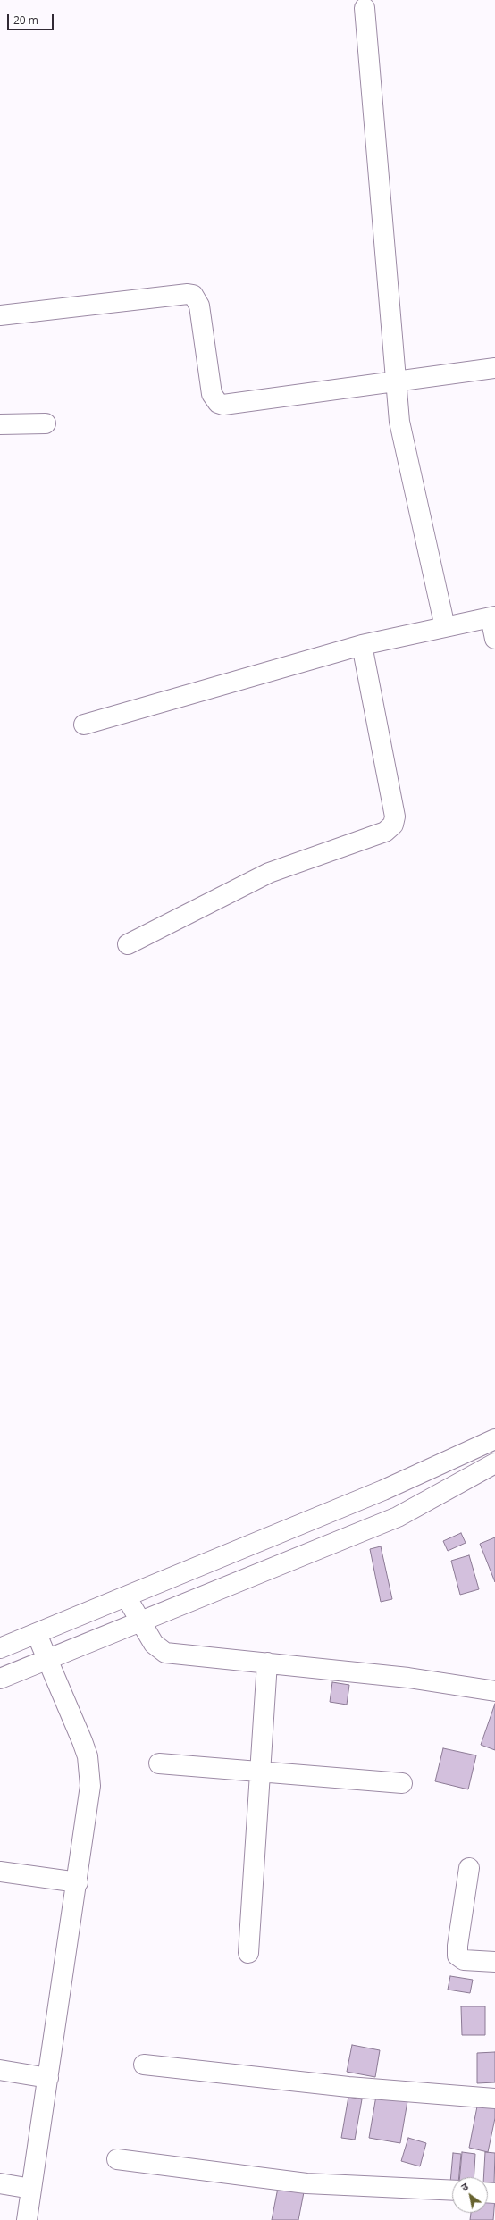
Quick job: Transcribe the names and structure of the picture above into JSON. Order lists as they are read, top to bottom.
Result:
{
  "scale_bar": "20 m",
  "north": "top left"
}
